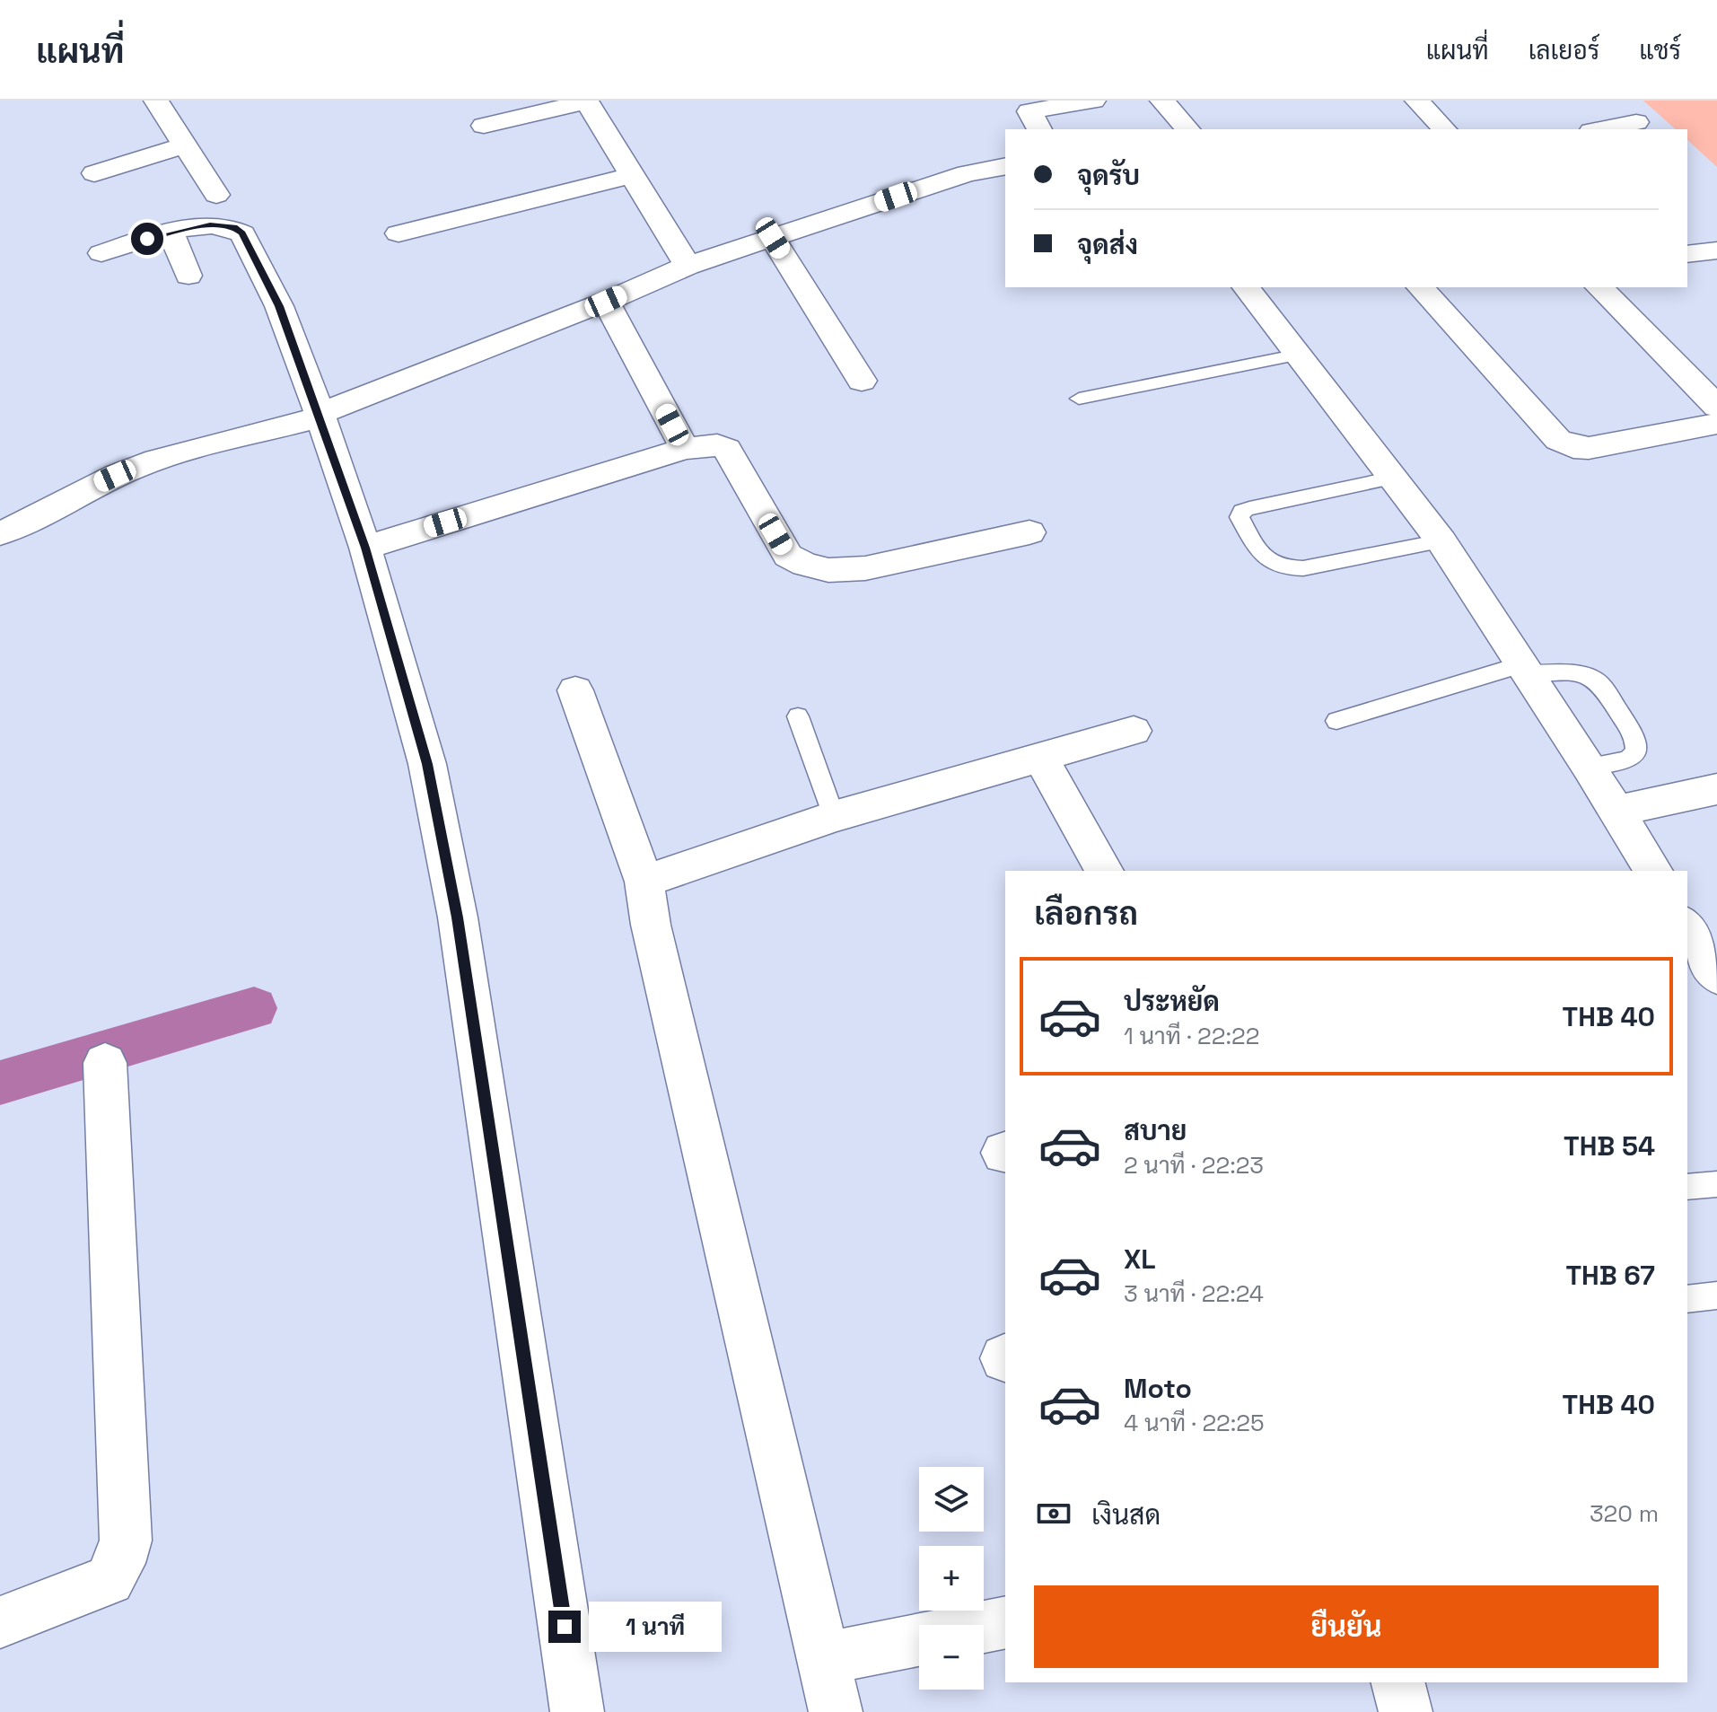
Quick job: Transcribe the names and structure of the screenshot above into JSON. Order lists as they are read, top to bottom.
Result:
{
  "page": {
    "header": "แผนที่",
    "nav": ["แผนที่", "เลเยอร์", "แชร์"],
    "banner": ["จุดรับ", "จุดส่ง"],
    "heading": "เลือกรถ",
    "list": [
      {
        "name": "ประหยัด",
        "note": "1 นาที · 22:22",
        "value": "THB 40"
      },
      {
        "name": "สบาย",
        "note": "2 นาที · 22:23",
        "value": "THB 54"
      },
      {
        "name": "XL",
        "note": "3 นาที · 22:24",
        "value": "THB 67"
      },
      {
        "name": "Moto",
        "note": "4 นาที · 22:25",
        "value": "THB 40"
      }
    ],
    "map_buttons": ["+", "−"],
    "pay": ["เงินสด", "320 m"],
    "buttons": "ยืนยัน",
    "bubble": "1 นาที"
  }
}
